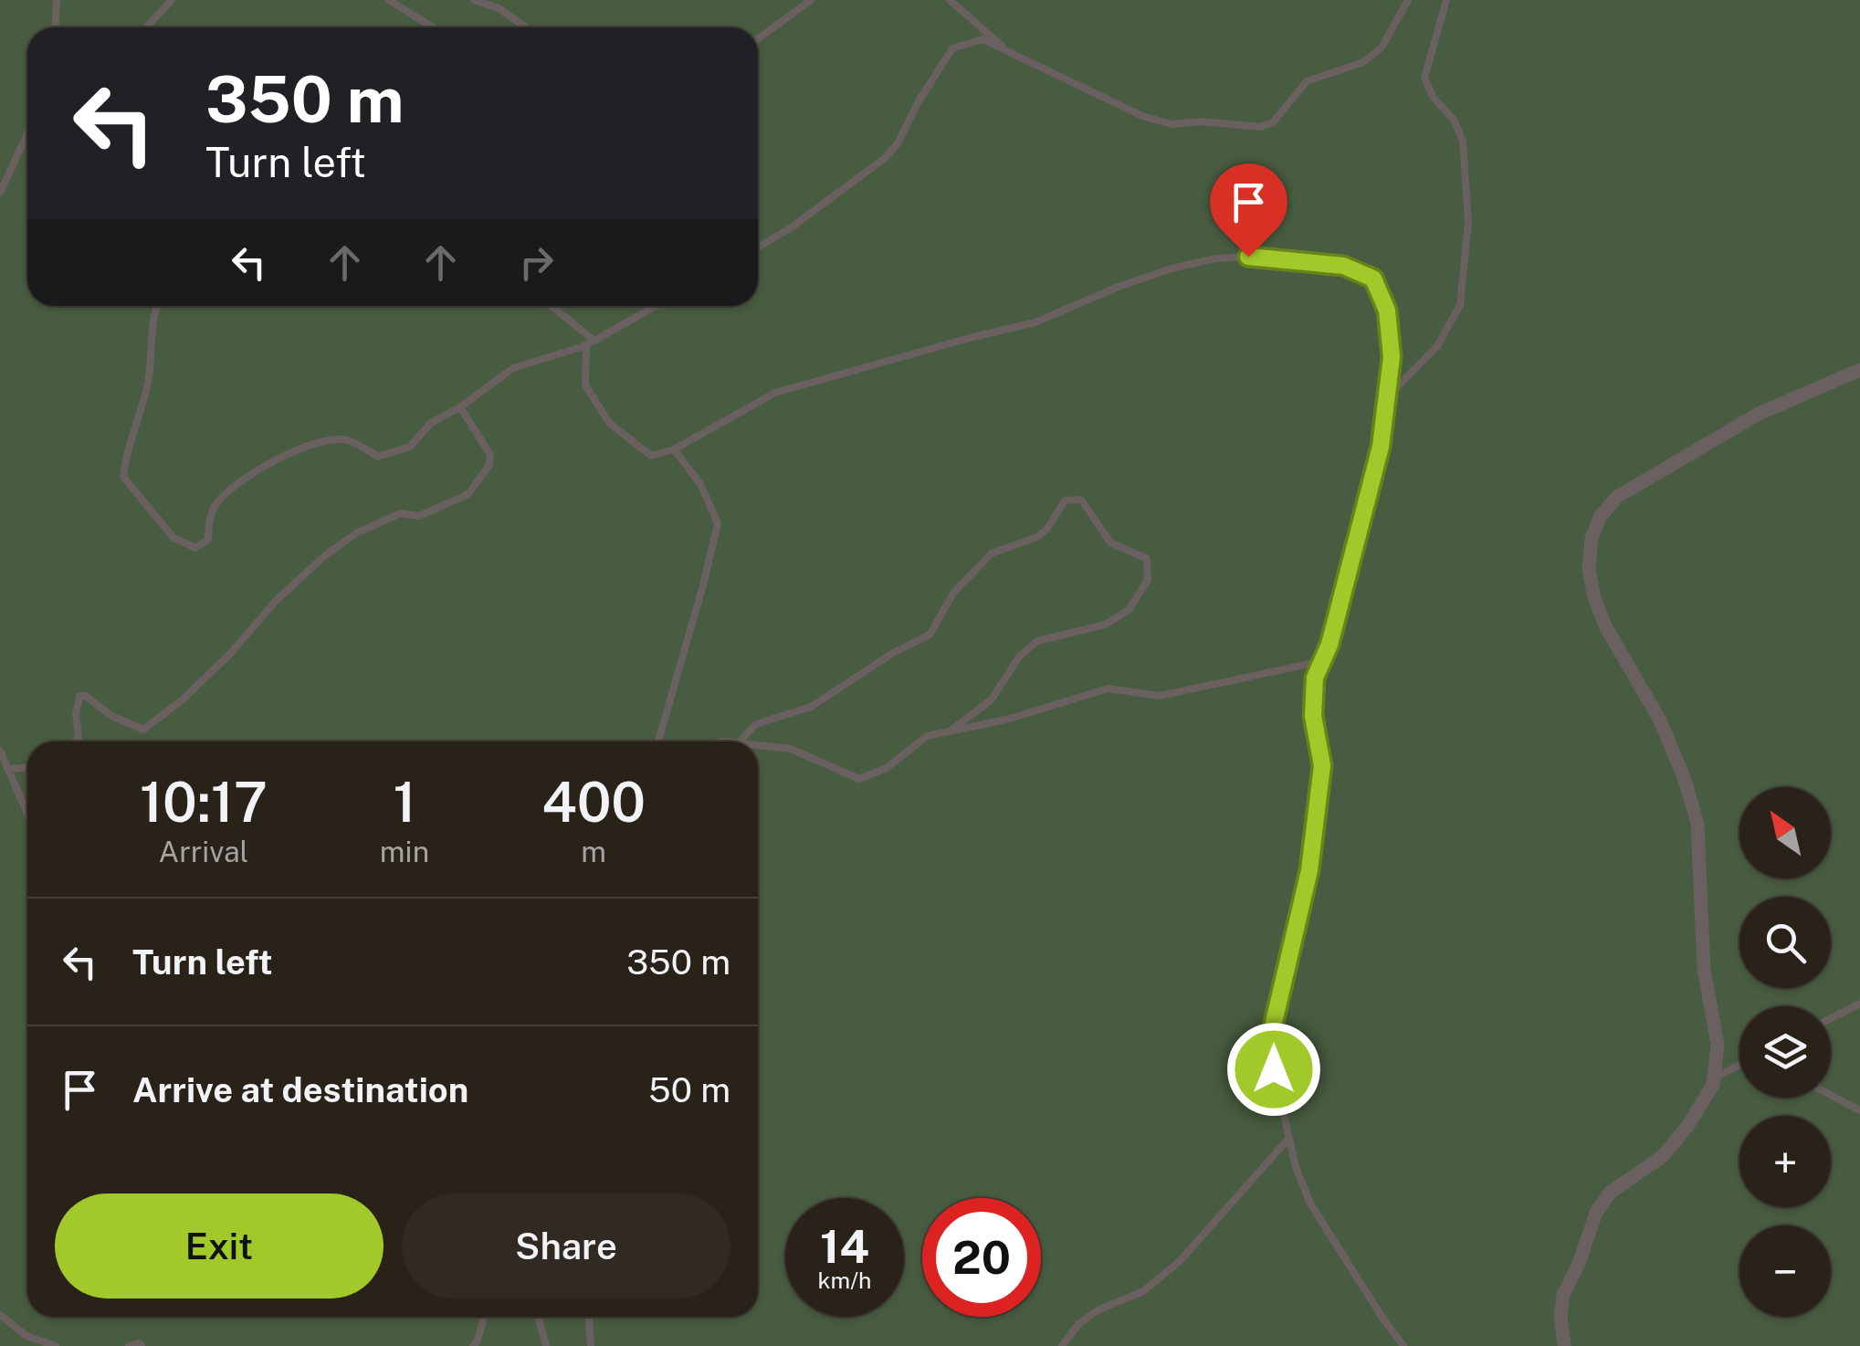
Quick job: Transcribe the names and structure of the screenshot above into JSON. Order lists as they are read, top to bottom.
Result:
{
  "north": "top left",
  "page": {
    "turn": ["350 m", "Turn left"],
    "eta": [
      "10:17",
      "Arrival",
      "1",
      "min",
      "400",
      "m"
    ],
    "map_buttons": ["+", "−"],
    "list": [
      {
        "name": "Turn left",
        "value": "350 m"
      },
      {
        "name": "Arrive at destination",
        "value": "50 m"
      }
    ],
    "buttons": ["Exit", "Share"],
    "speed": "14 km/h",
    "limit": "20"
  }
}
